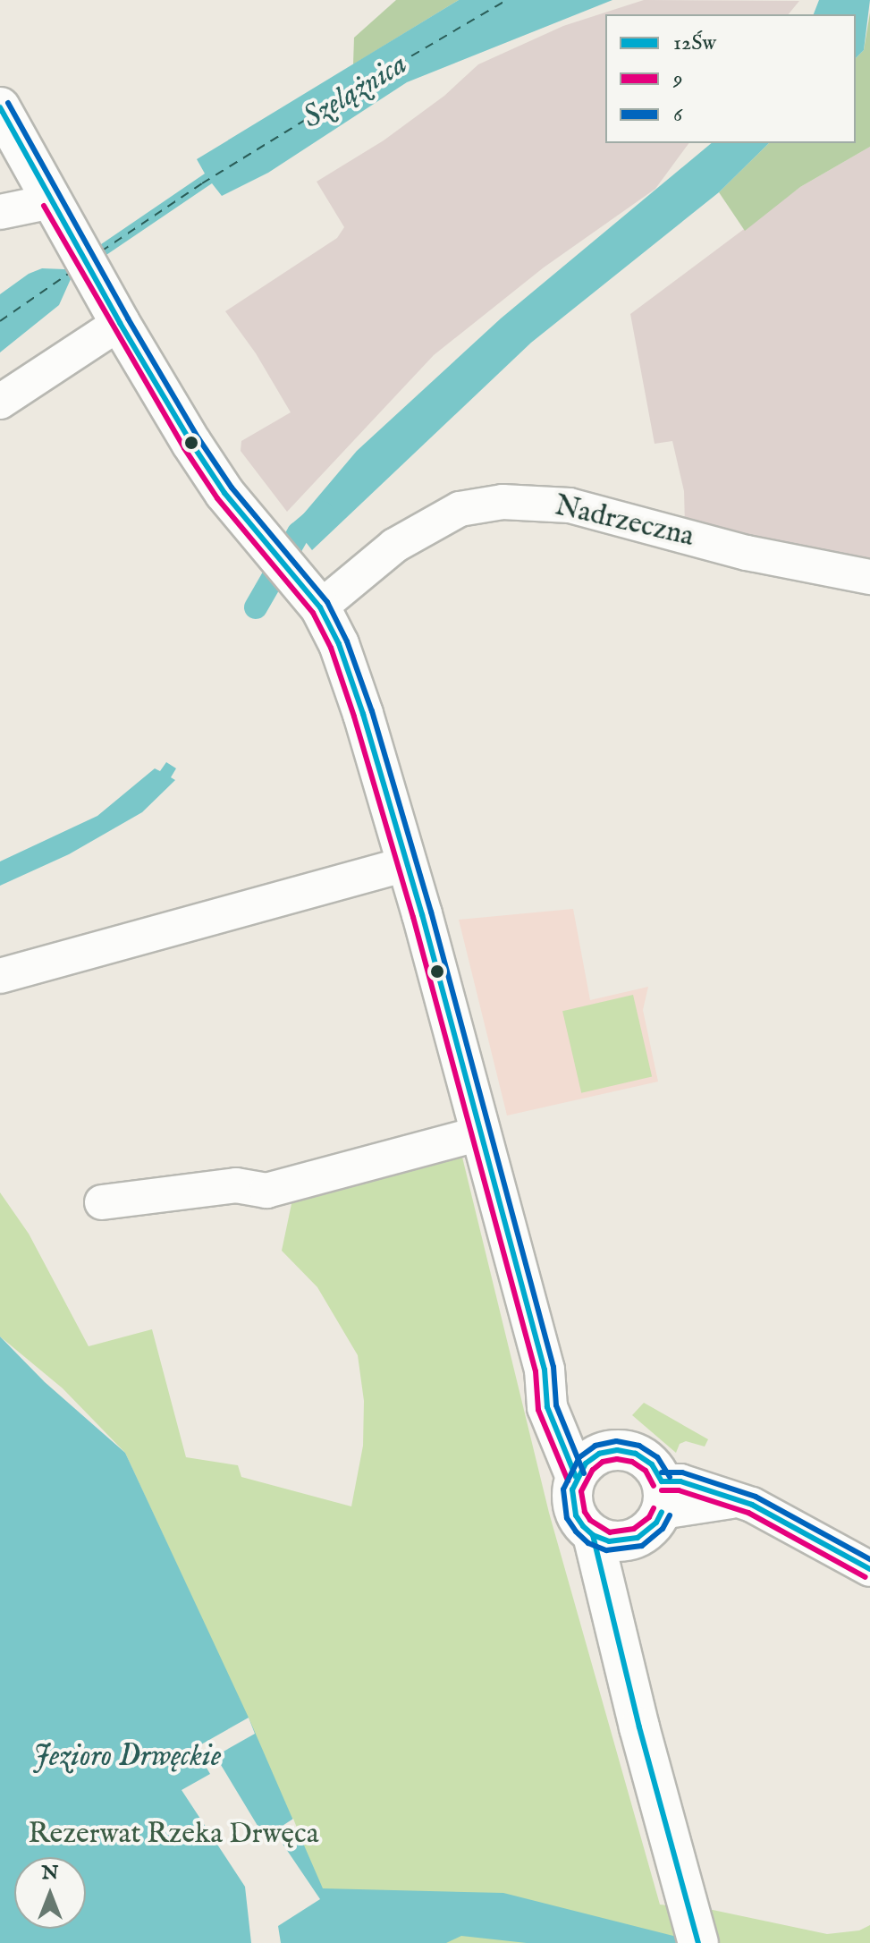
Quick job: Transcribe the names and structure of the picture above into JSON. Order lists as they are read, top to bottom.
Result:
{
  "streets": {
    "street": ["Nadrzeczna"]
  },
  "water": ["Szelążnica", "Jezioro Drwęckie"],
  "parks": ["Rezerwat Rzeka Drwęca"],
  "lines": ["transit line 6", "transit line 12Św", "transit line 9"],
  "legend": ["12Św", "9", "6"],
  "north": "top"
}
